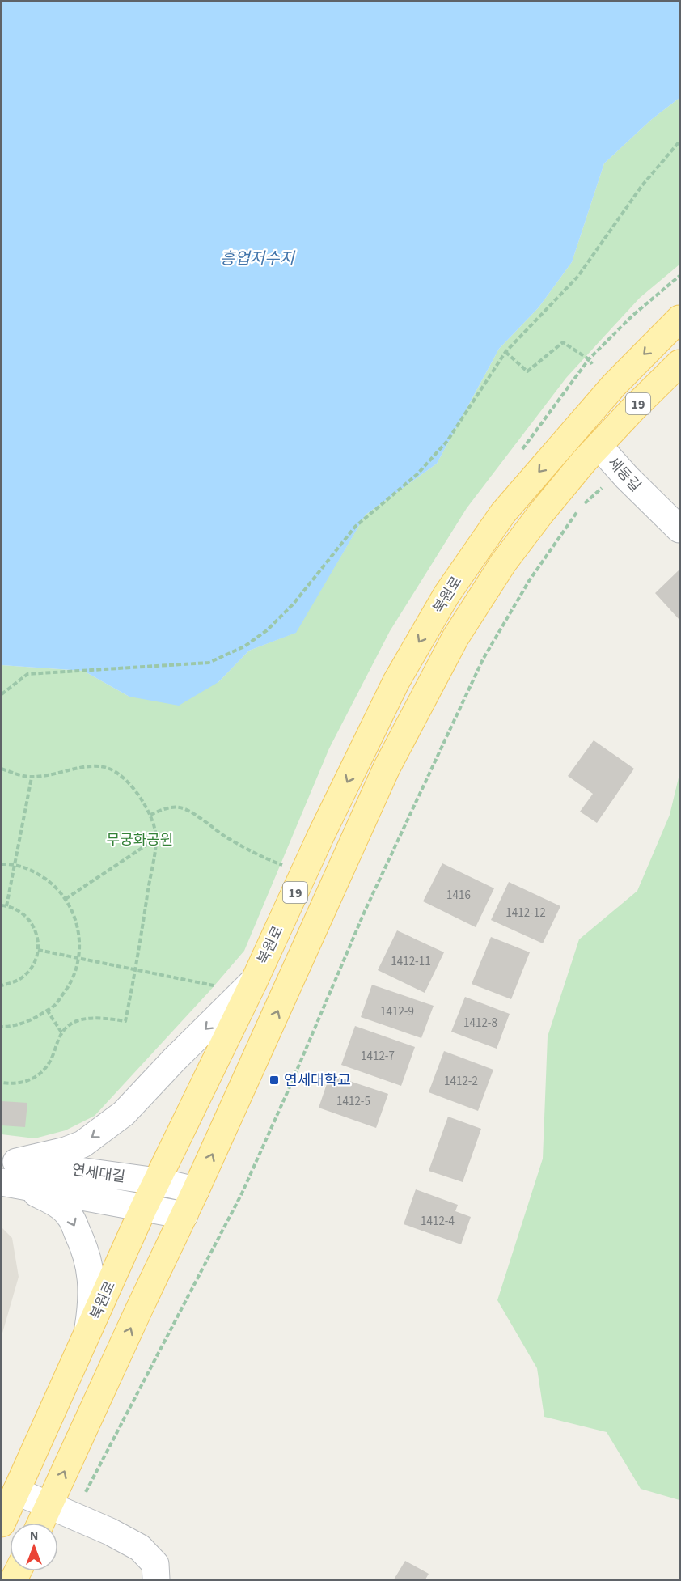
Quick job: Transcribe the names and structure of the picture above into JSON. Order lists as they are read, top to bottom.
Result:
{
  "streets": {
    "main road": ["19", "세동길", "북원로"],
    "street": ["연세대길"]
  },
  "crossings": [
    ["세동길", "북원로"],
    ["북원로", "연세대길"]
  ],
  "water": ["흥업저수지"],
  "parks": ["무궁화공원"],
  "places": {
    "transit": ["연세대학교"]
  },
  "house_numbers": [
    "1416",
    "1412-12",
    "1412-11",
    "1412-9",
    "1412-8",
    "1412-7",
    "1412-2",
    "1412-5",
    "1412-4"
  ],
  "north": "top"
}
